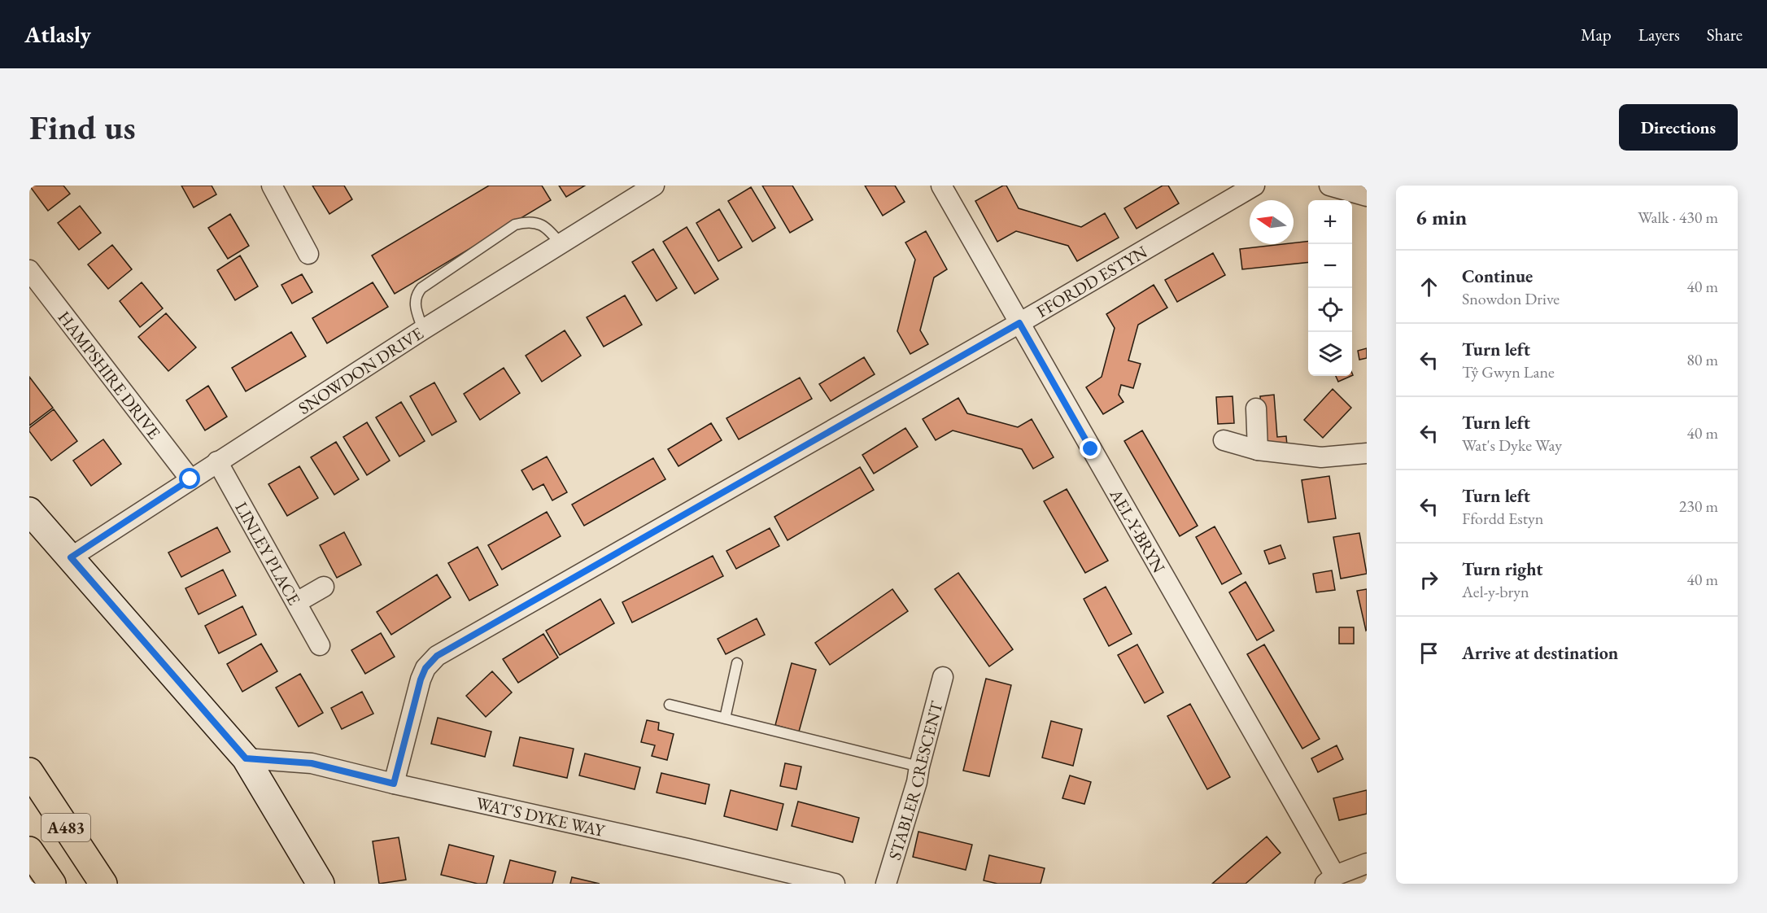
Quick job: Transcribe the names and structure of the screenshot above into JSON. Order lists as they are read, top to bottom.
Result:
{
  "streets": {
    "highway": ["A483"],
    "street": [
      "FFORDD ESTYN",
      "SNOWDON DRIVE",
      "HAMPSHIRE DRIVE",
      "AEL-Y-BRYN",
      "LINLEY PLACE",
      "STABLER CRESCENT",
      "WAT'S DYKE WAY"
    ]
  },
  "crossings": [
    ["FFORDD ESTYN", "AEL-Y-BRYN"],
    ["FFORDD ESTYN", "WAT'S DYKE WAY"],
    ["SNOWDON DRIVE", "HAMPSHIRE DRIVE"],
    ["SNOWDON DRIVE", "LINLEY PLACE"]
  ],
  "north": "left",
  "page": {
    "header": "Atlasly",
    "nav": ["Map", "Layers", "Share"],
    "buttons": "Directions",
    "title": "Find us",
    "heading": ["6 min", "Walk · 430 m"],
    "map_buttons": ["+", "−"],
    "list": [
      ["Continue", "Snowdon Drive", "40 m"],
      ["Turn left", "Tŷ Gwyn Lane", "80 m"],
      ["Turn left", "Wat's Dyke Way", "40 m"],
      ["Turn left", "Ffordd Estyn", "230 m"],
      ["Turn right", "Ael-y-bryn", "40 m"],
      "Arrive at destination"
    ]
  }
}
